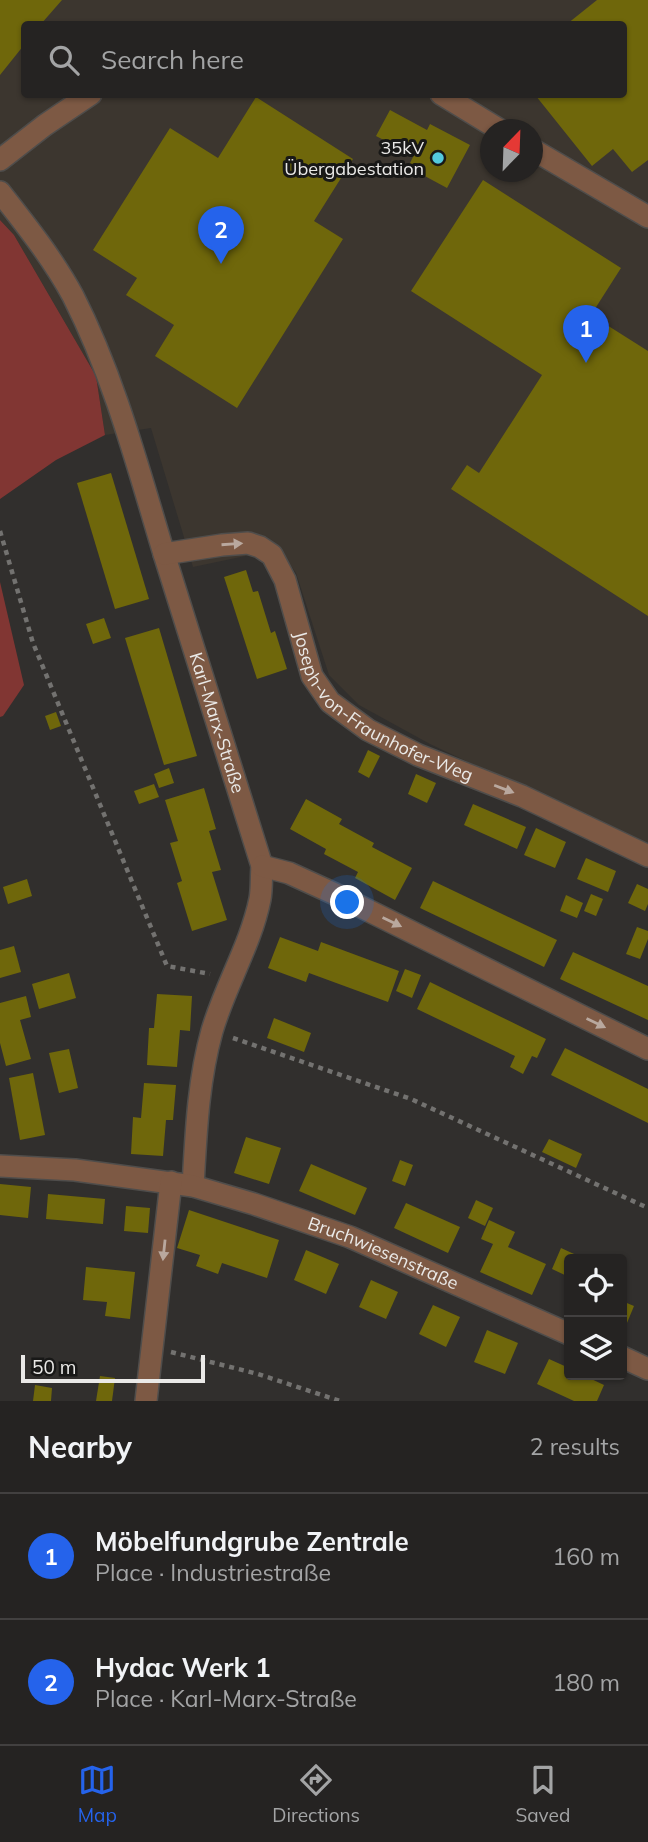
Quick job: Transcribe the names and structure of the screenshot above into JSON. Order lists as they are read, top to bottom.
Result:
{
  "streets": {
    "street": ["Joseph-von-Fraunhofer-Weg", "Karl-Marx-Straße", "Bruchwiesenstraße"]
  },
  "crossings": [
    ["Joseph-von-Fraunhofer-Weg", "Karl-Marx-Straße"]
  ],
  "places": ["35kV Übergabestation"],
  "scale_bar": "50 m",
  "north": "top right",
  "page": {
    "search": "Search here",
    "pins": ["2", "1"],
    "scale": "50 m",
    "heading": ["Nearby", "2 results"],
    "list": [
      {
        "mark": "1",
        "name": "Möbelfundgrube Zentrale",
        "note": "Place · Industriestraße",
        "value": "160 m"
      },
      {
        "mark": "2",
        "name": "Hydac Werk 1",
        "note": "Place · Karl-Marx-Straße",
        "value": "180 m"
      }
    ],
    "nav": ["Map", "Directions", "Saved"]
  }
}
